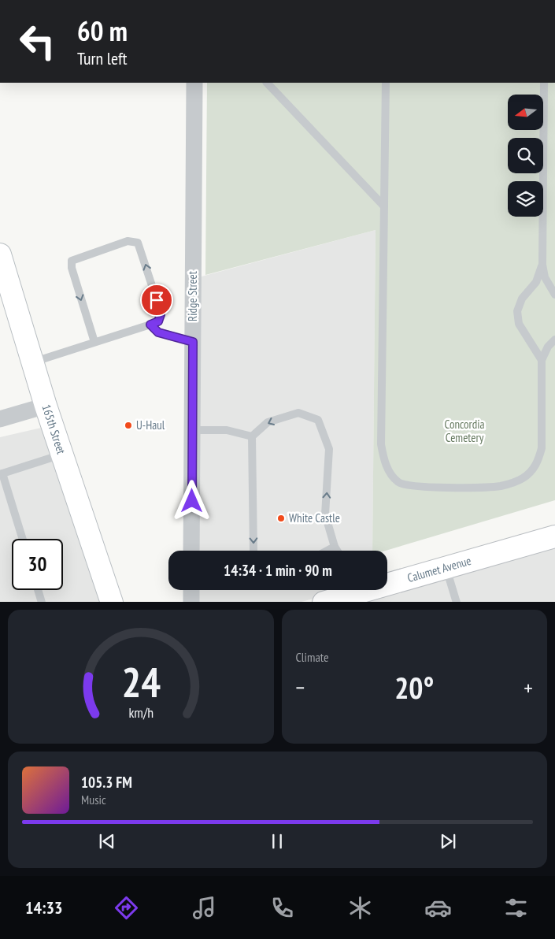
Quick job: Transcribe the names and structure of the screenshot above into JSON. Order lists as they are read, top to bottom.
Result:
{
  "streets": {
    "main road": ["165th Street", "Calumet Avenue"],
    "street": ["Ridge Street"]
  },
  "parks": ["Concordia Cemetery"],
  "places": ["U-Haul", "White Castle"],
  "north": "left",
  "page": {
    "turn": ["60 m", "Turn left"],
    "limit": "30",
    "trip": "14:34 · 1 min · 90 m",
    "tile": "Climate",
    "heat": ["−", "20°", "+"],
    "song": ["105.3 FM", "Music"],
    "tabs": "14:33",
    "gauge": ["24", "km/h"]
  }
}
